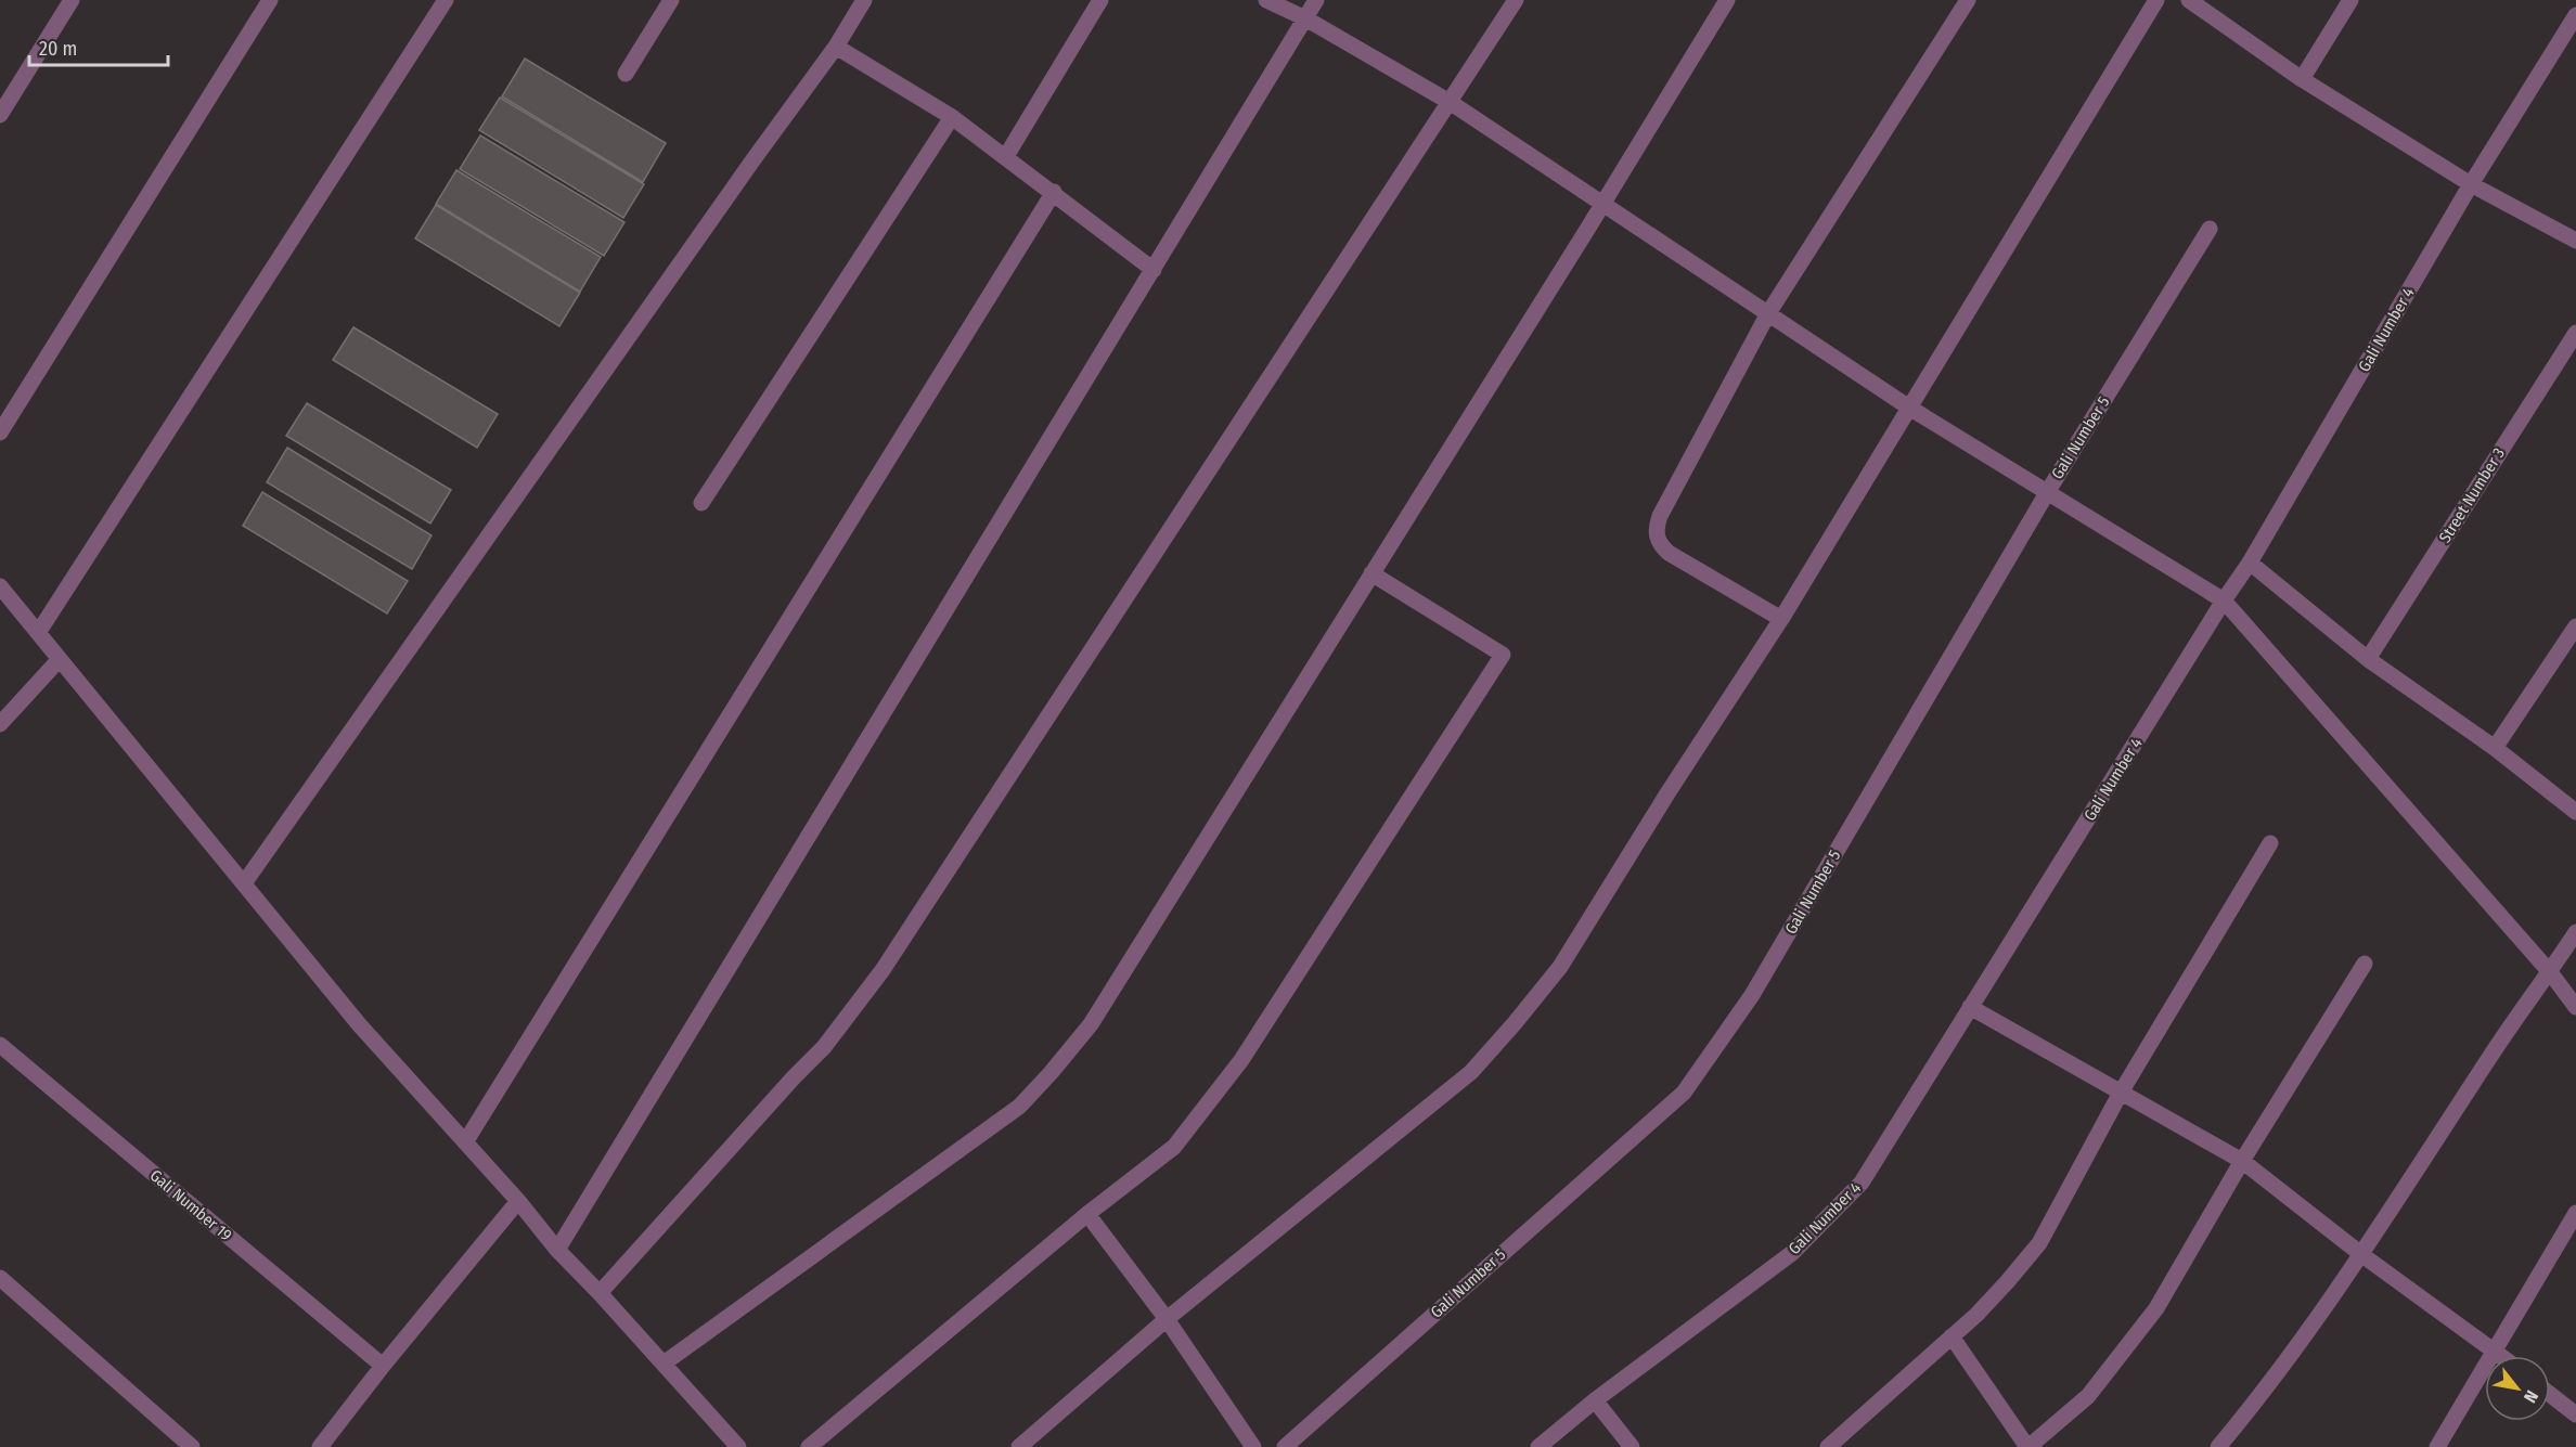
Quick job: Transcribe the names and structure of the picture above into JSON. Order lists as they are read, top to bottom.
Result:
{
  "streets": {
    "street": [
      "Gali Number 4",
      "Gali Number 5",
      "Street Number 3",
      "Gali Number 19"
    ]
  },
  "scale_bar": "20 m",
  "north": "bottom right"
}
